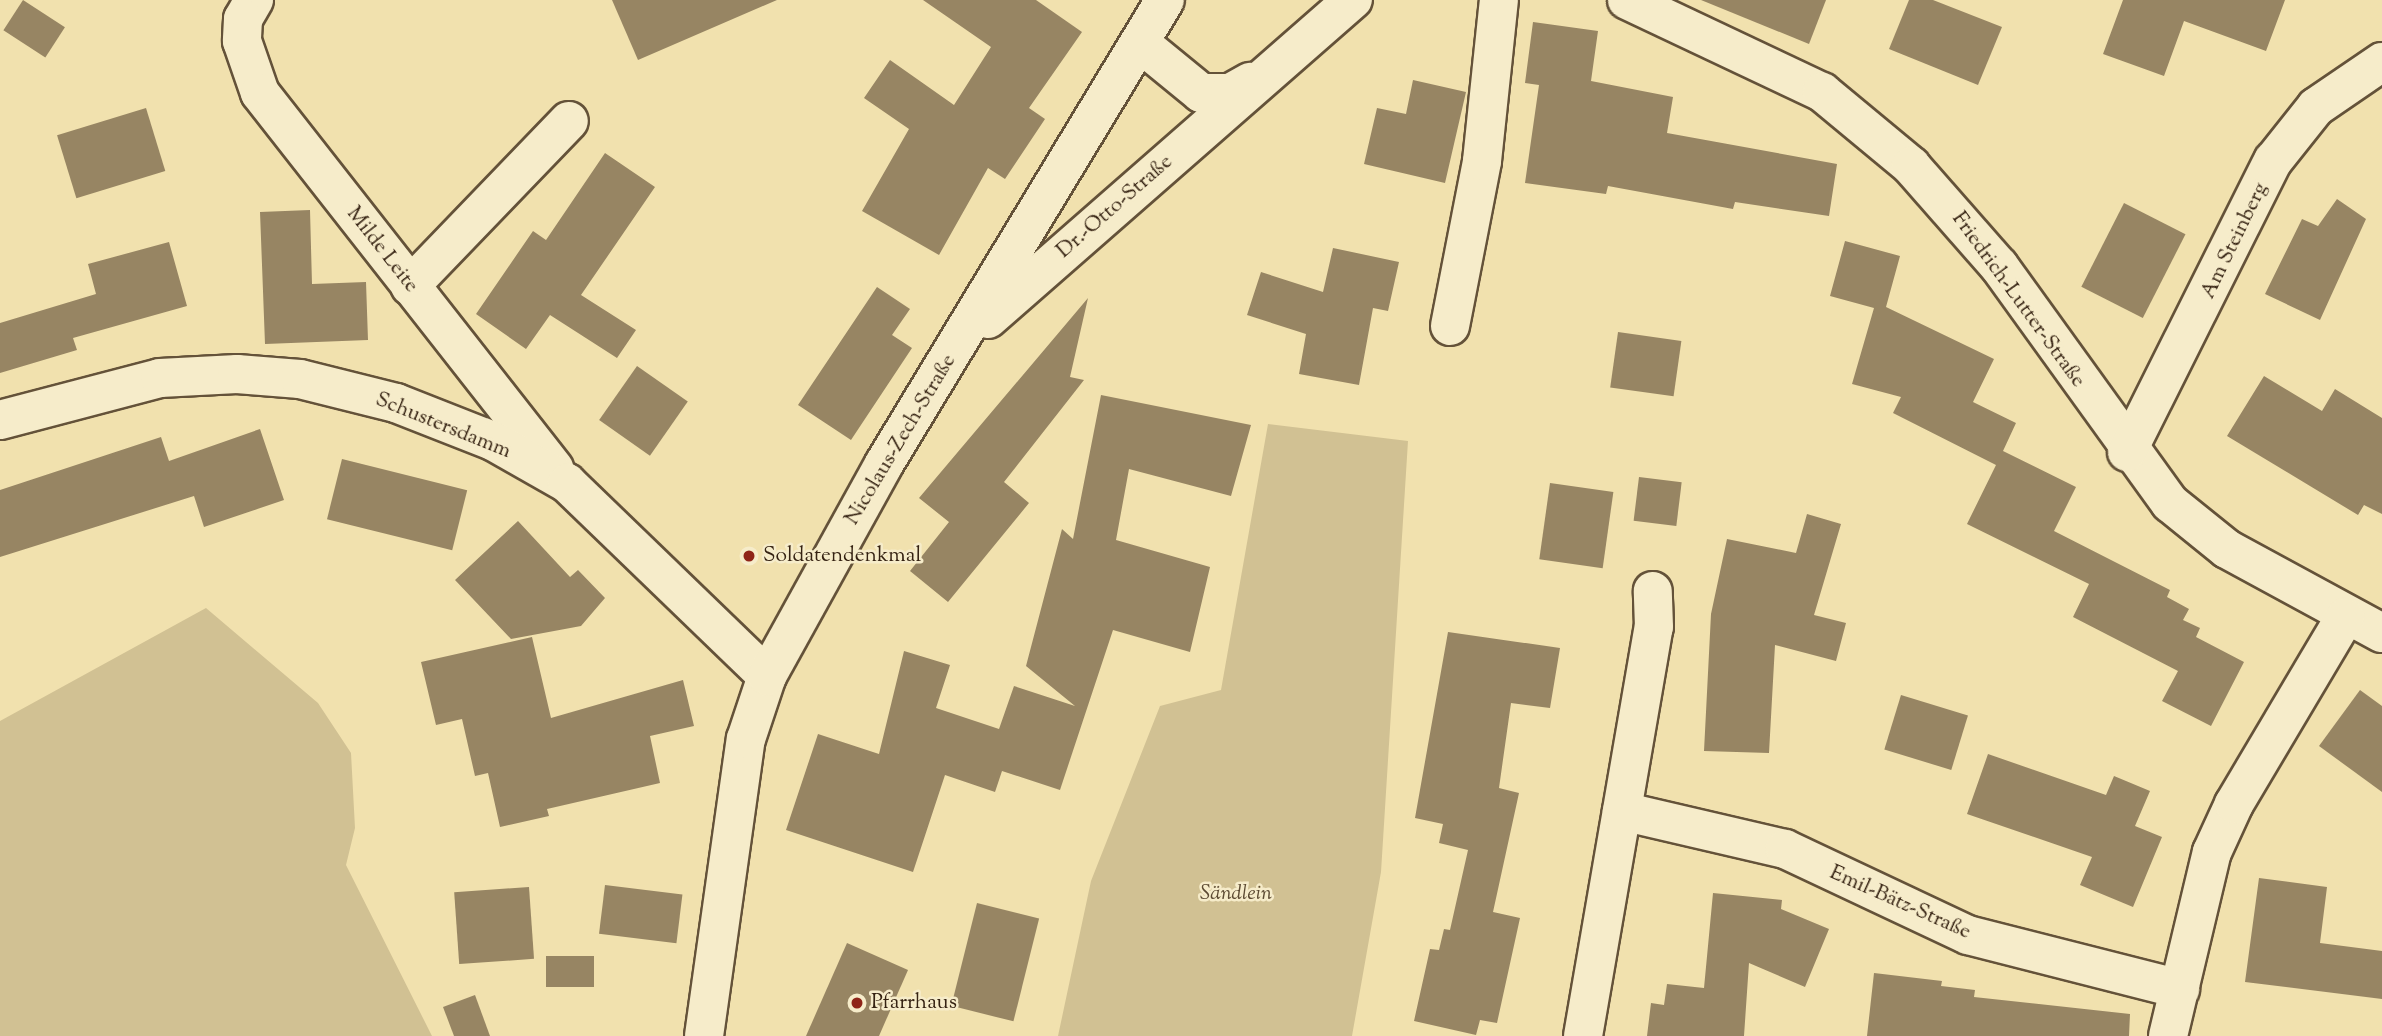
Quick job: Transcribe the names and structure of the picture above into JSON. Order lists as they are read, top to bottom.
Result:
{
  "streets": {
    "street": [
      "Dr.-Otto-Straße",
      "Am Steinberg",
      "Milde Leite",
      "Friedrich-Lutter-Straße",
      "Schustersdamm",
      "Nicolaus-Zech-Straße",
      "Emil-Bätz-Straße"
    ]
  },
  "crossings": [
    ["Dr.-Otto-Straße", "Nicolaus-Zech-Straße"],
    ["Am Steinberg", "Friedrich-Lutter-Straße"],
    ["Milde Leite", "Schustersdamm"],
    ["Schustersdamm", "Nicolaus-Zech-Straße"]
  ],
  "parks": ["Sändlein"],
  "places": ["Soldatendenkmal", "Pfarrhaus"]
}
